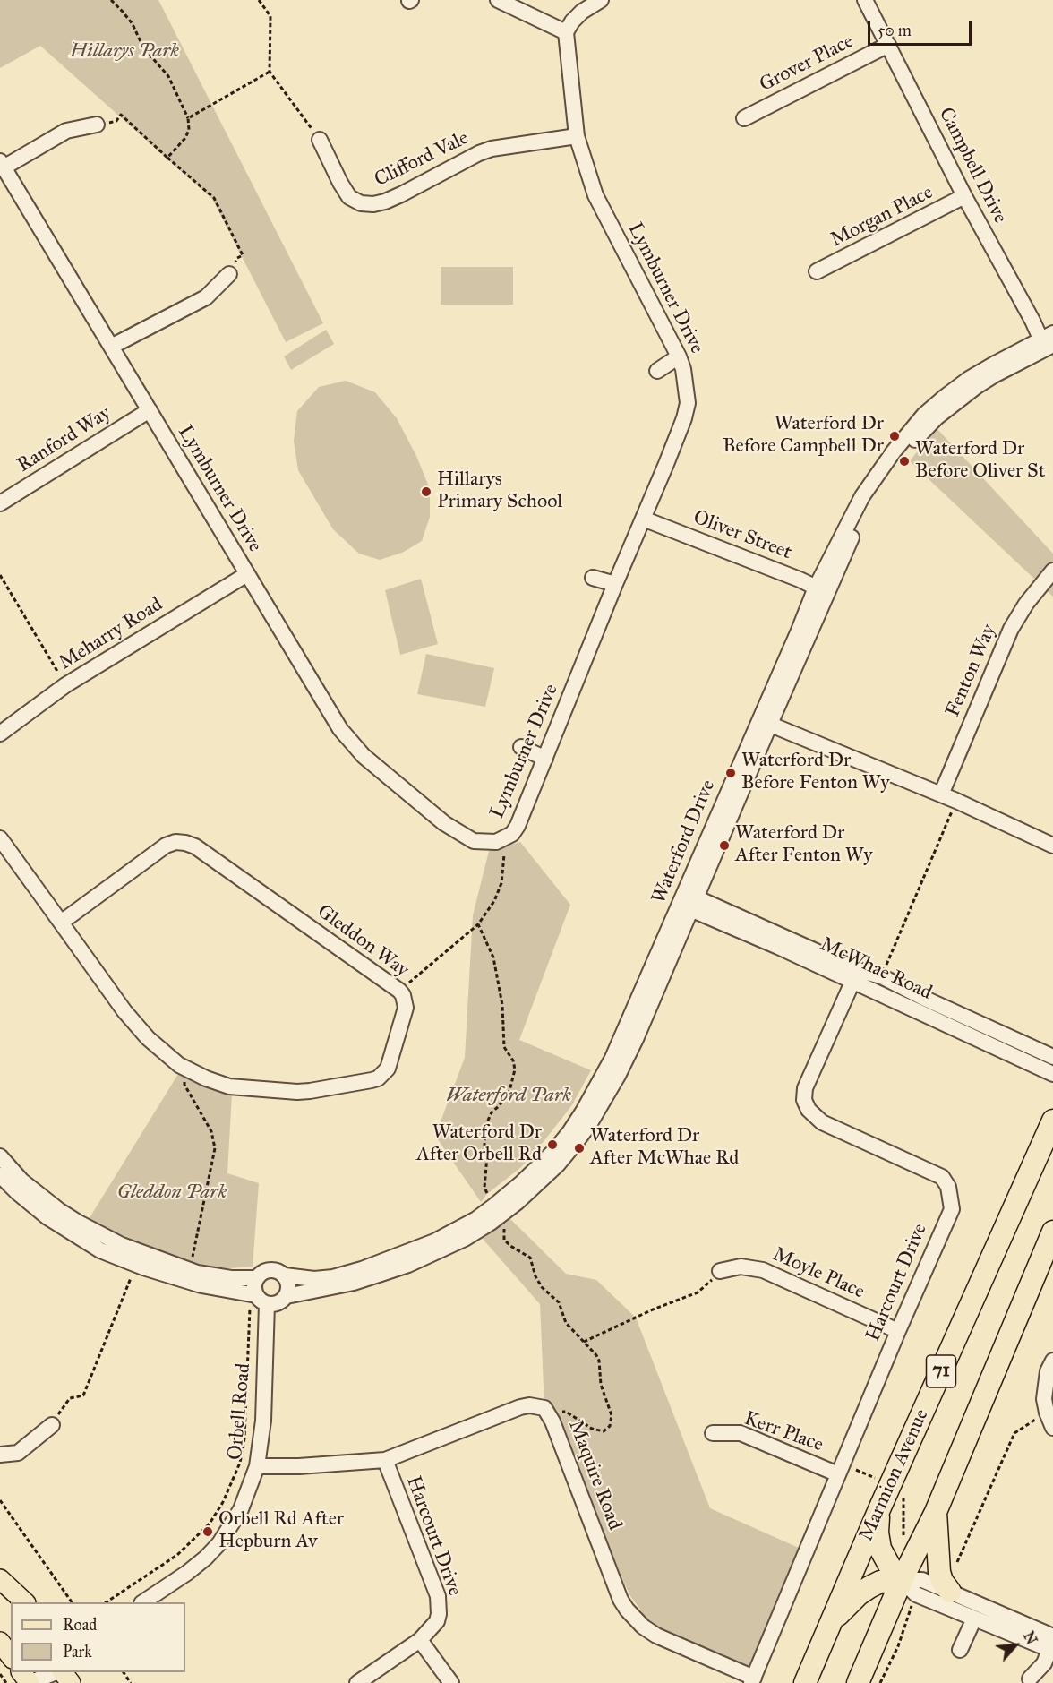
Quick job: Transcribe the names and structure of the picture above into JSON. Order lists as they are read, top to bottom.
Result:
{
  "streets": {
    "highway": ["71", "Marmion Avenue"],
    "street": [
      "Grover Place",
      "Clifford Vale",
      "Campbell Drive",
      "Morgan Place",
      "Lymburner Drive",
      "Ranford Way",
      "Oliver Street",
      "Meharry Road",
      "Fenton Way",
      "Waterford Drive",
      "Gleddon Way",
      "McWhae Road",
      "Moyle Place",
      "Harcourt Drive",
      "Orbell Road",
      "Kerr Place",
      "Maquire Road"
    ]
  },
  "crossings": [
    ["Grover Place", "Campbell Drive"],
    ["Clifford Vale", "Lymburner Drive"],
    ["Campbell Drive", "Morgan Place"],
    ["Campbell Drive", "Waterford Drive"],
    ["Lymburner Drive", "Ranford Way"],
    ["Lymburner Drive", "Oliver Street"],
    ["Lymburner Drive", "Meharry Road"],
    ["Oliver Street", "Waterford Drive"],
    ["Waterford Drive", "McWhae Road"],
    ["Waterford Drive", "Orbell Road"],
    ["McWhae Road", "Harcourt Drive"],
    ["Moyle Place", "Harcourt Drive"],
    ["Harcourt Drive", "Kerr Place"],
    ["Harcourt Drive", "Maquire Road"],
    ["Orbell Road", "Maquire Road"]
  ],
  "parks": ["Hillarys Park", "Waterford Park", "Gleddon Park"],
  "places": [
    "Waterford Dr Before Campbell Dr",
    "Waterford Dr Before Oliver St",
    "Hillarys Primary School",
    "Waterford Dr Before Fenton Wy",
    "Waterford Dr After Fenton Wy",
    "Waterford Dr After Orbell Rd",
    "Waterford Dr After McWhae Rd",
    "Orbell Rd After Hepburn Av"
  ],
  "legend": ["Road", "Park"],
  "scale_bar": "50 m",
  "north": "top right"
}
